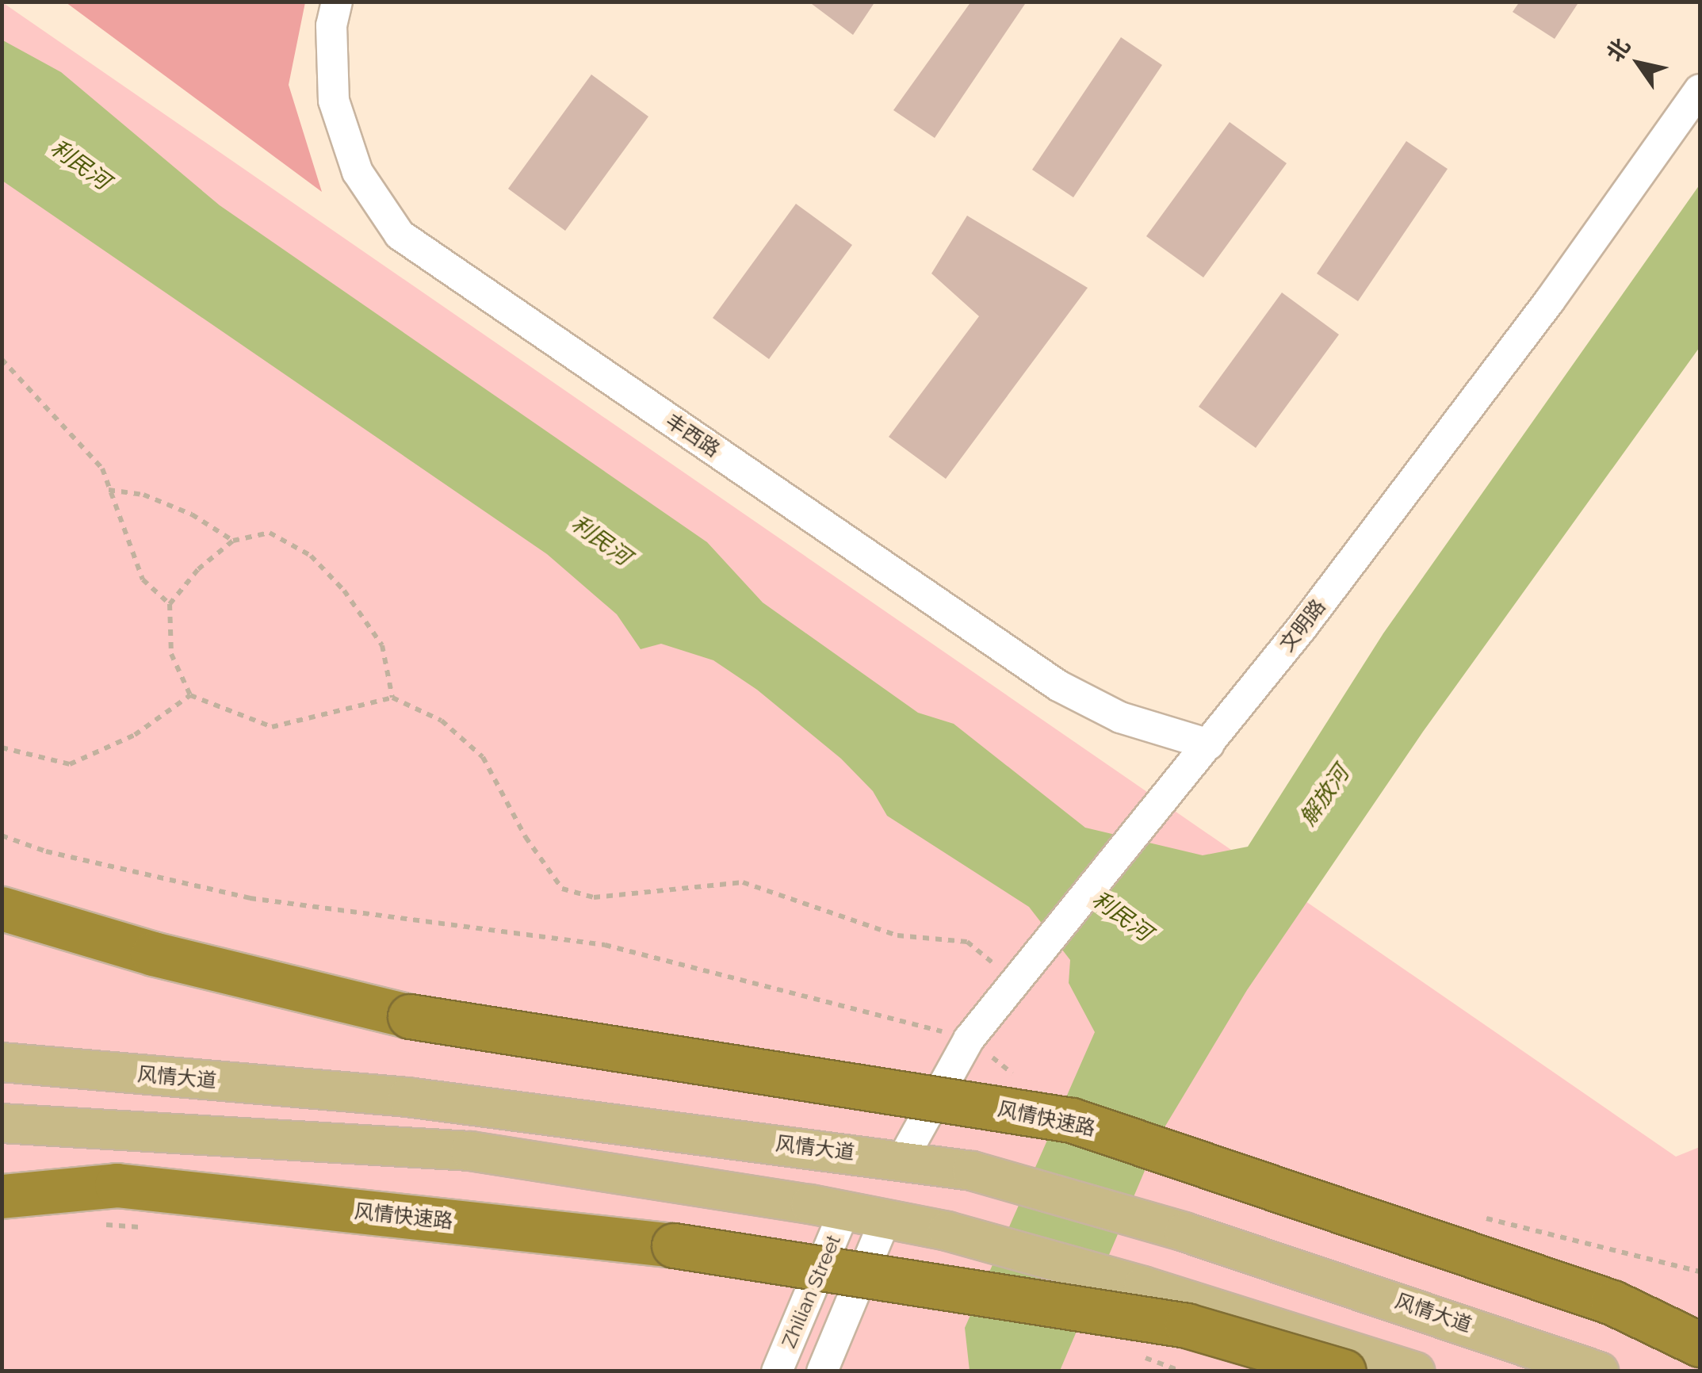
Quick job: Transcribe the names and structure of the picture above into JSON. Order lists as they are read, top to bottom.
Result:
{
  "streets": {
    "highway": ["风情快速路"],
    "main road": ["风情大道"],
    "street": ["丰西路", "文明路", "Zhilian Street"]
  },
  "crossings": [
    ["丰西路", "文明路"],
    ["文明路", "风情大道"]
  ],
  "water": ["利民河", "解放河"],
  "north": "top left"
}
